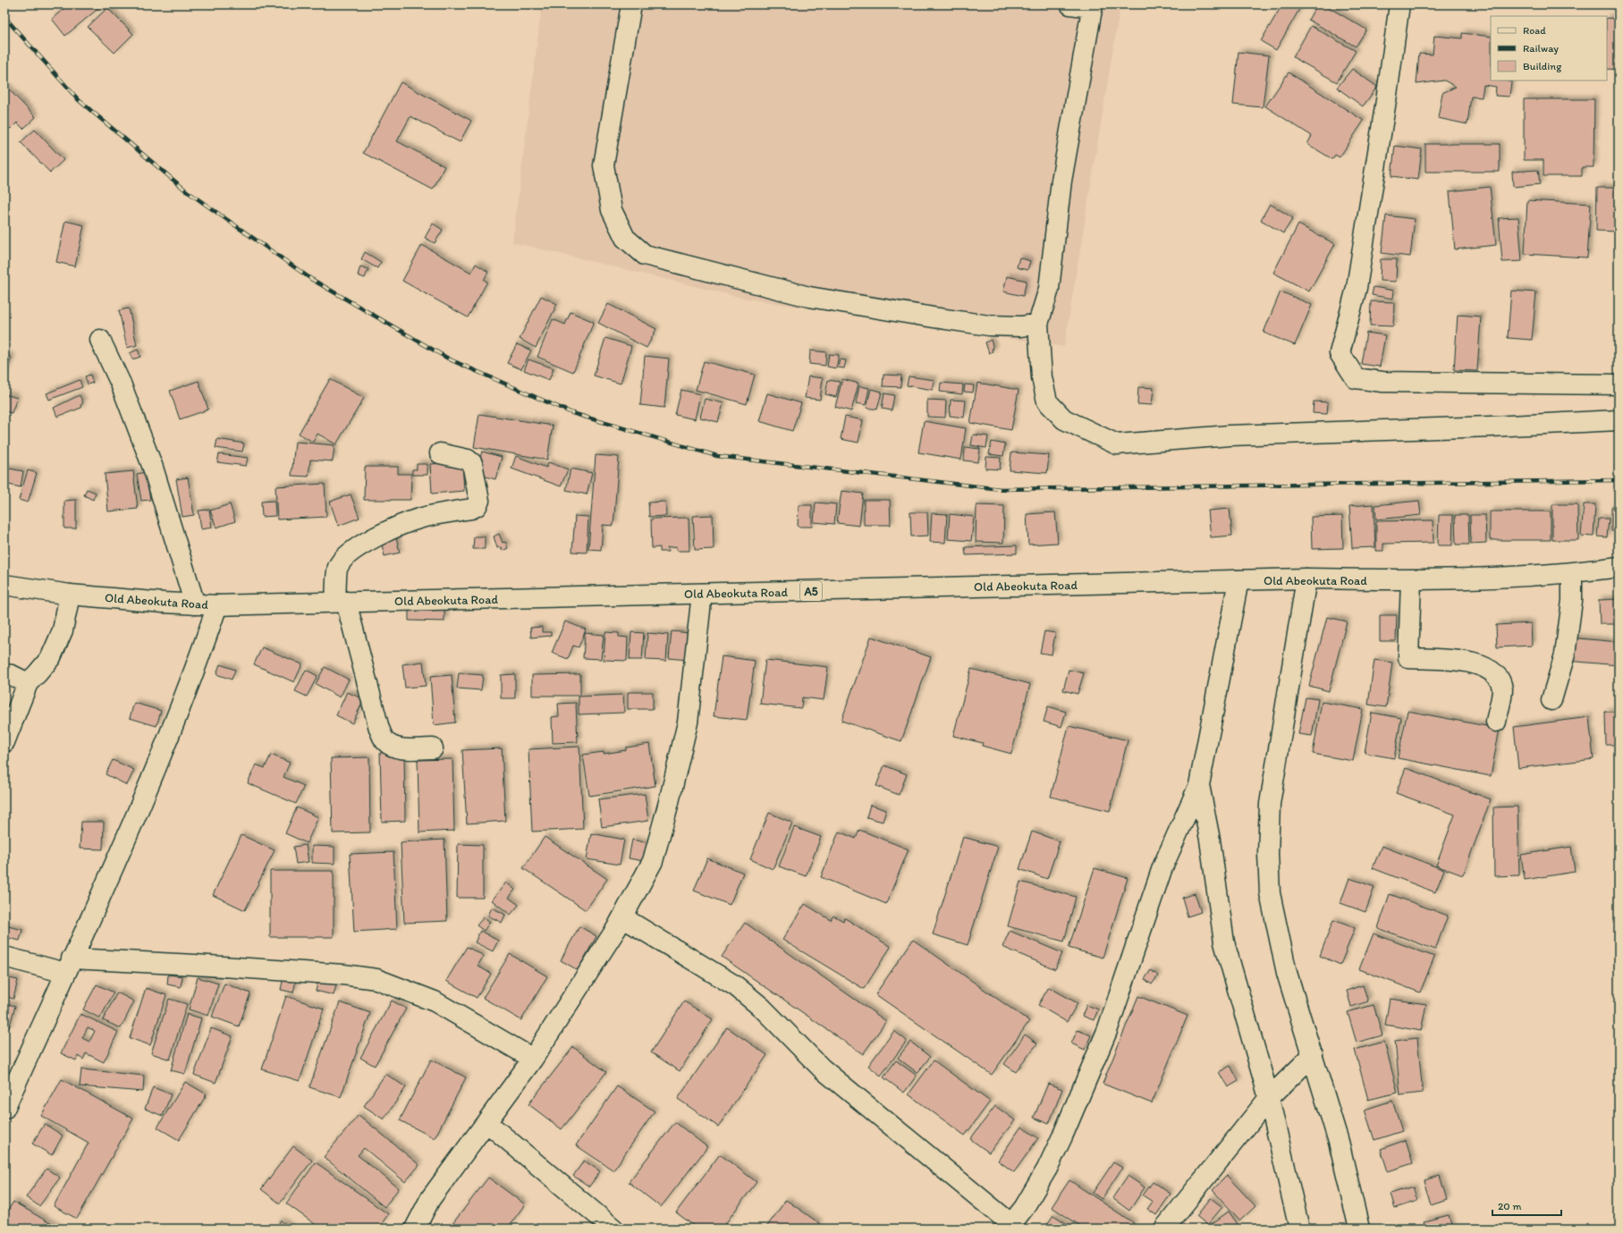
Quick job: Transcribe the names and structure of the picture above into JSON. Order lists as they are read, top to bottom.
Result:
{
  "streets": {
    "main road": ["Old Abeokuta Road", "A5"]
  },
  "legend": ["Road", "Railway", "Building"],
  "scale_bar": "20 m"
}
